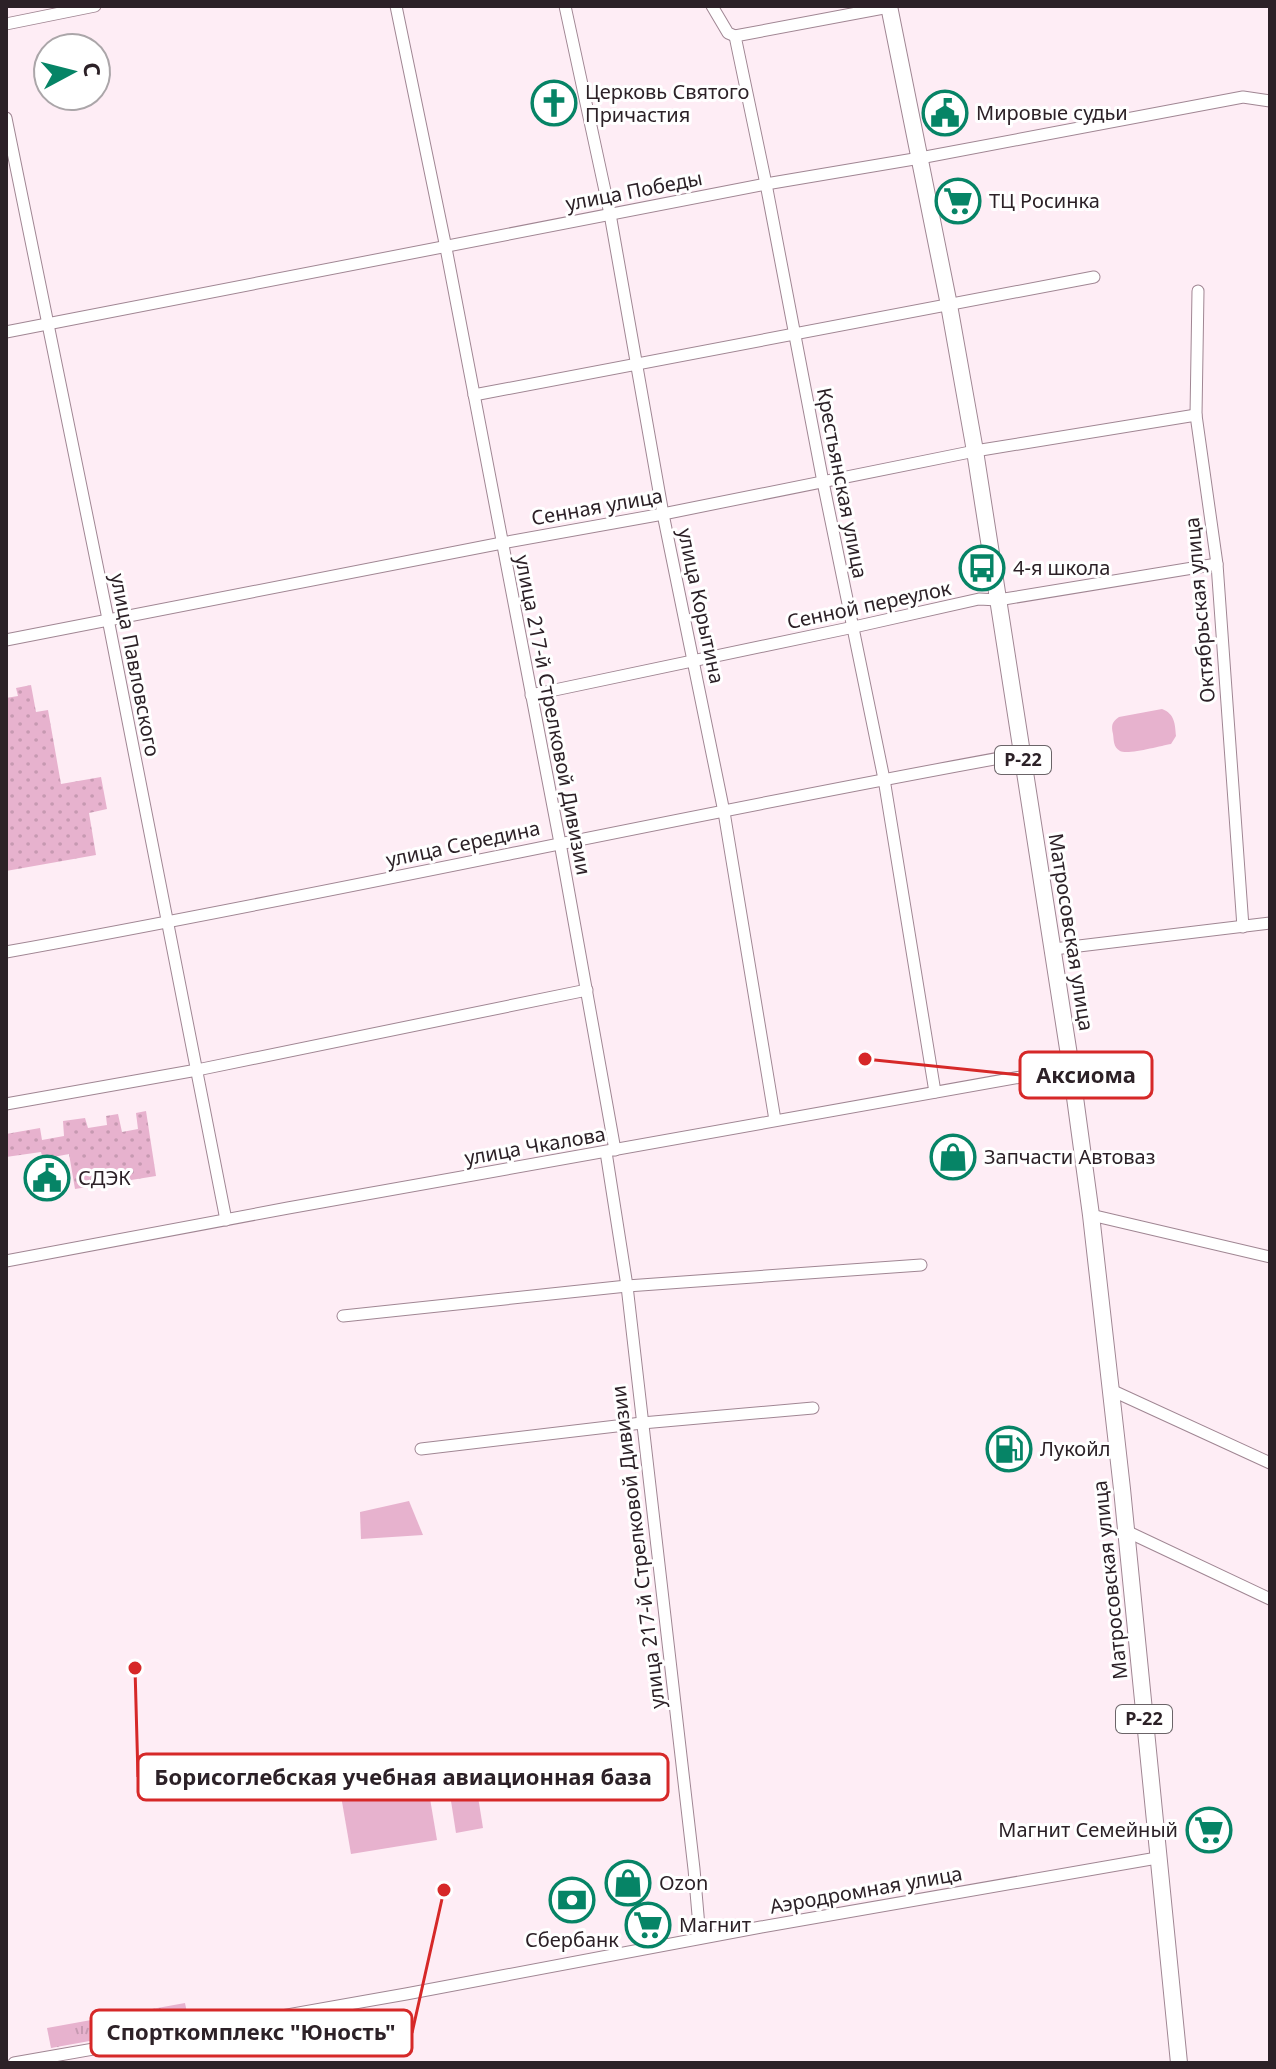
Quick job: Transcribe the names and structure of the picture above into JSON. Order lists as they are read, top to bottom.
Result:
{
  "streets": {
    "highway": ["Р-22", "Матросовская улица"],
    "street": [
      "улица Победы",
      "Крестьянская улица",
      "Сенная улица",
      "Сенной переулок",
      "улица Корытина",
      "Октябрьская улица",
      "улица Павловского",
      "улица 217-й Стрелковой Дивизии",
      "улица Середина",
      "улица Чкалова",
      "Аэродромная улица"
    ]
  },
  "crossings": [
    ["улица Победы", "Крестьянская улица"],
    ["улица Победы", "улица Корытина"],
    ["улица Победы", "улица Павловского"],
    ["улица Победы", "улица 217-й Стрелковой Дивизии"],
    ["улица Победы", "Матросовская улица"],
    ["Крестьянская улица", "Сенная улица"],
    ["Крестьянская улица", "Сенной переулок"],
    ["Крестьянская улица", "улица Середина"],
    ["Крестьянская улица", "улица Чкалова"],
    ["Сенная улица", "улица Корытина"],
    ["Сенная улица", "Октябрьская улица"],
    ["Сенная улица", "улица Павловского"],
    ["Сенная улица", "улица 217-й Стрелковой Дивизии"],
    ["Сенная улица", "Матросовская улица"],
    ["Сенной переулок", "улица Корытина"],
    ["Сенной переулок", "Октябрьская улица"],
    ["Сенной переулок", "улица 217-й Стрелковой Дивизии"],
    ["Сенной переулок", "Матросовская улица"],
    ["улица Корытина", "улица Середина"],
    ["улица Корытина", "улица Чкалова"],
    ["улица Павловского", "улица Середина"],
    ["улица Павловского", "улица Чкалова"],
    ["улица 217-й Стрелковой Дивизии", "улица Середина"],
    ["улица 217-й Стрелковой Дивизии", "улица Чкалова"],
    ["улица 217-й Стрелковой Дивизии", "Аэродромная улица"],
    ["улица Середина", "Матросовская улица"],
    ["Матросовская улица", "улица Чкалова"],
    ["Матросовская улица", "Аэродромная улица"]
  ],
  "places": {
    "church": ["Церковь Святого Причастия"],
    "public building": ["Мировые судьи", "СДЭК"],
    "supermarket": ["ТЦ Росинка", "Магнит Семейный", "Магнит"],
    "bus stop": ["4-я школа"],
    "other": ["Аксиома", "Борисоглебская учебная авиационная база", "Спорткомплекс \"Юность\""],
    "shop": ["Запчасти Автоваз", "Ozon"],
    "fuel station": ["Лукойл"],
    "bank": ["Сбербанк"]
  },
  "north": "right"
}
